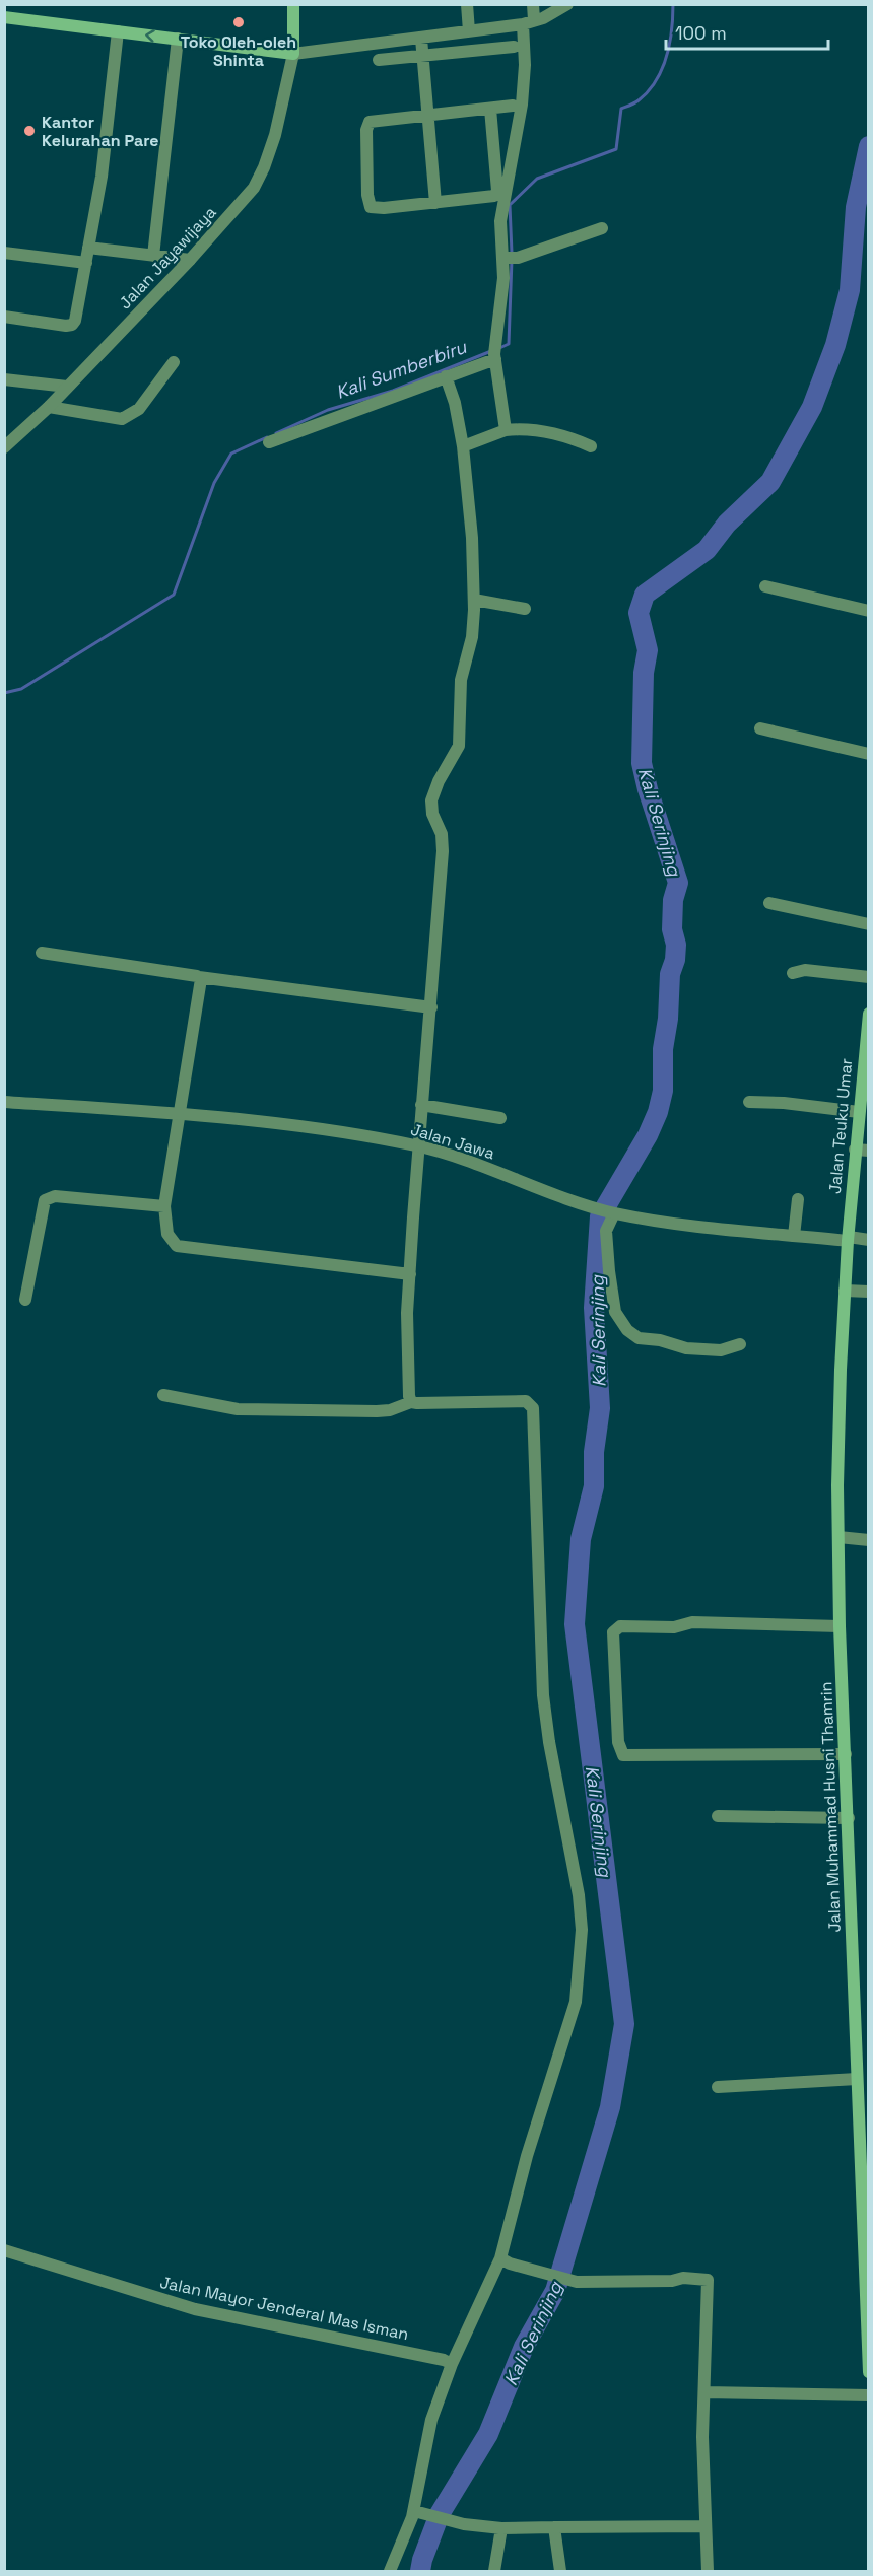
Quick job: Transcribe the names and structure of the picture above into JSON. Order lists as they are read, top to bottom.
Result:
{
  "streets": {
    "main road": ["Jalan Teuku Umar", "Jalan Muhammad Husni Thamrin"],
    "street": ["Jalan Jayawijaya", "Jalan Jawa", "Jalan Mayor Jenderal Mas Isman"]
  },
  "crossings": [
    ["Jalan Teuku Umar", "Jalan Jawa"],
    ["Jalan Teuku Umar", "Jalan Muhammad Husni Thamrin"],
    ["Jalan Jawa", "Jalan Muhammad Husni Thamrin"]
  ],
  "water": ["Kali Sumberbiru", "Kali Serinjing"],
  "places": ["Toko Oleh-oleh Shinta", "Kantor Kelurahan Pare"],
  "scale_bar": "100 m"
}
